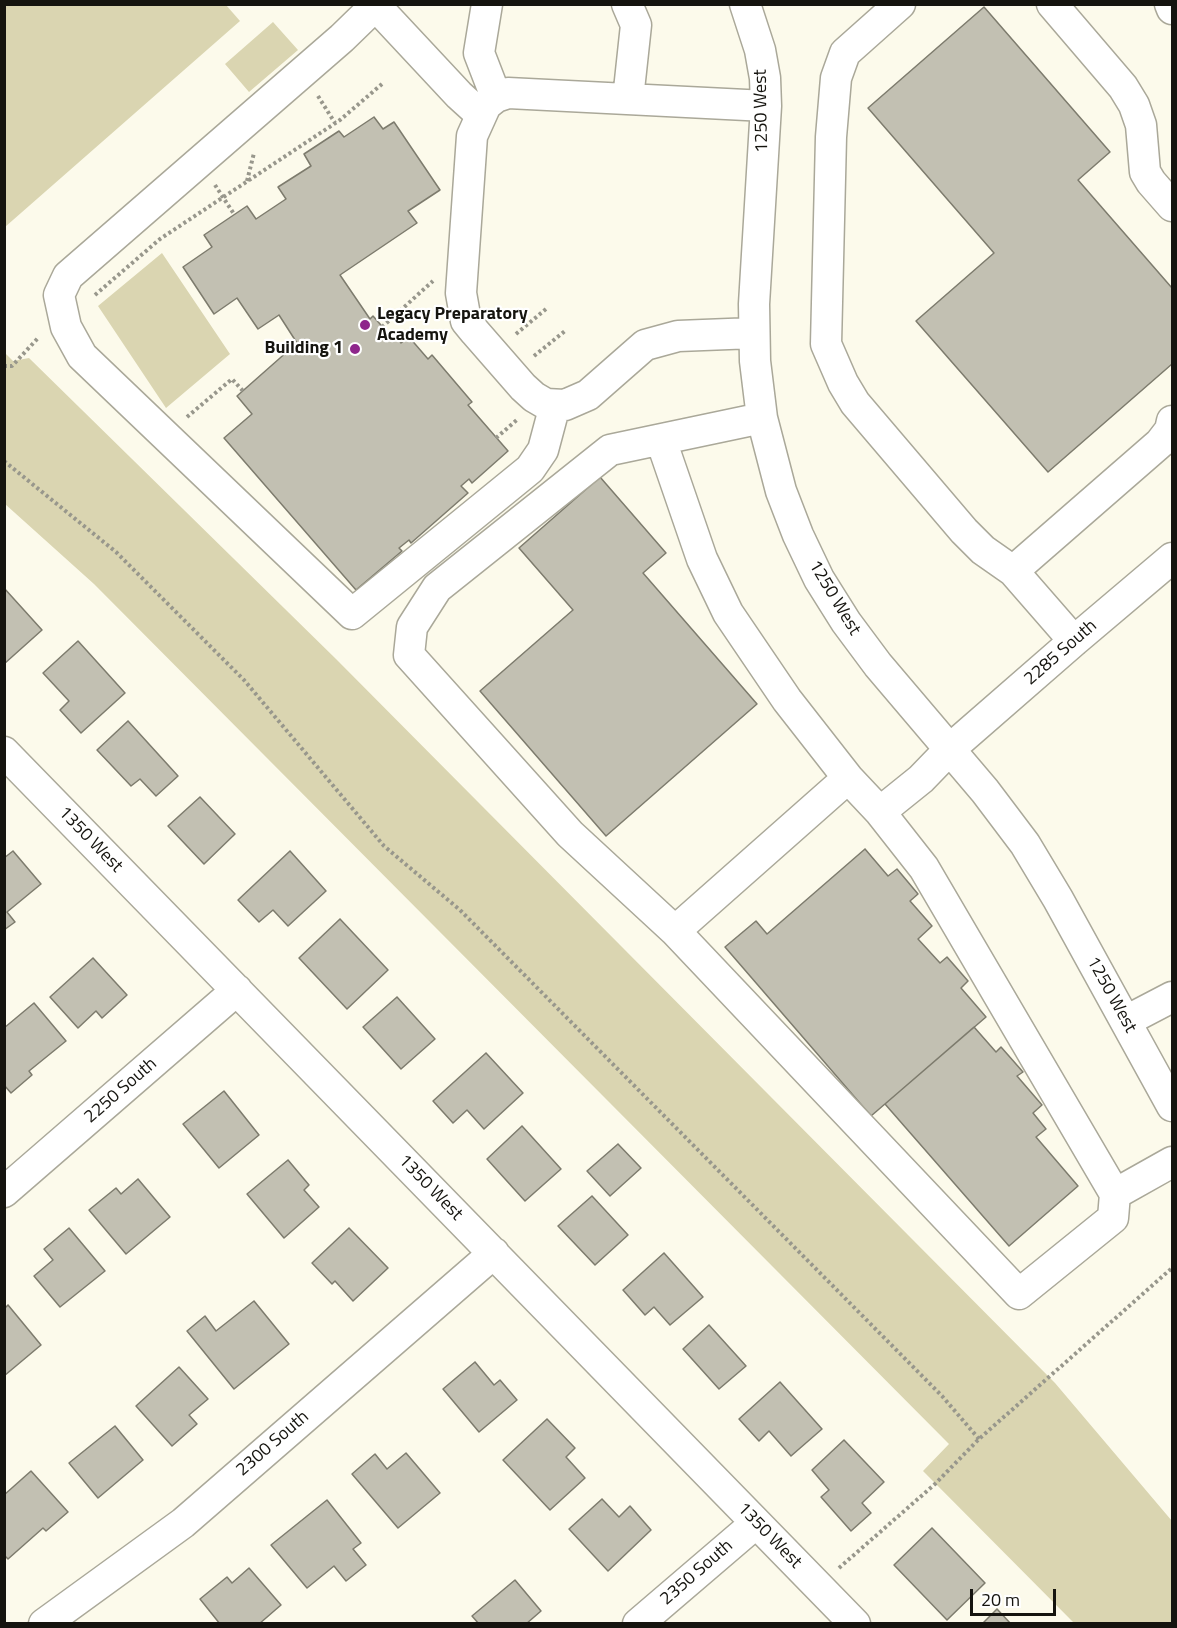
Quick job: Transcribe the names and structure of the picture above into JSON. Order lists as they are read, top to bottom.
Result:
{
  "streets": {
    "street": [
      "1250 West",
      "2285 South",
      "1350 West",
      "2250 South",
      "2300 South",
      "2350 South"
    ]
  },
  "crossings": [
    ["1250 West", "2285 South"],
    ["1350 West", "2250 South"],
    ["1350 West", "2300 South"],
    ["1350 West", "2350 South"]
  ],
  "places": ["Legacy Preparatory Academy", "Building 1"],
  "scale_bar": "20 m"
}
